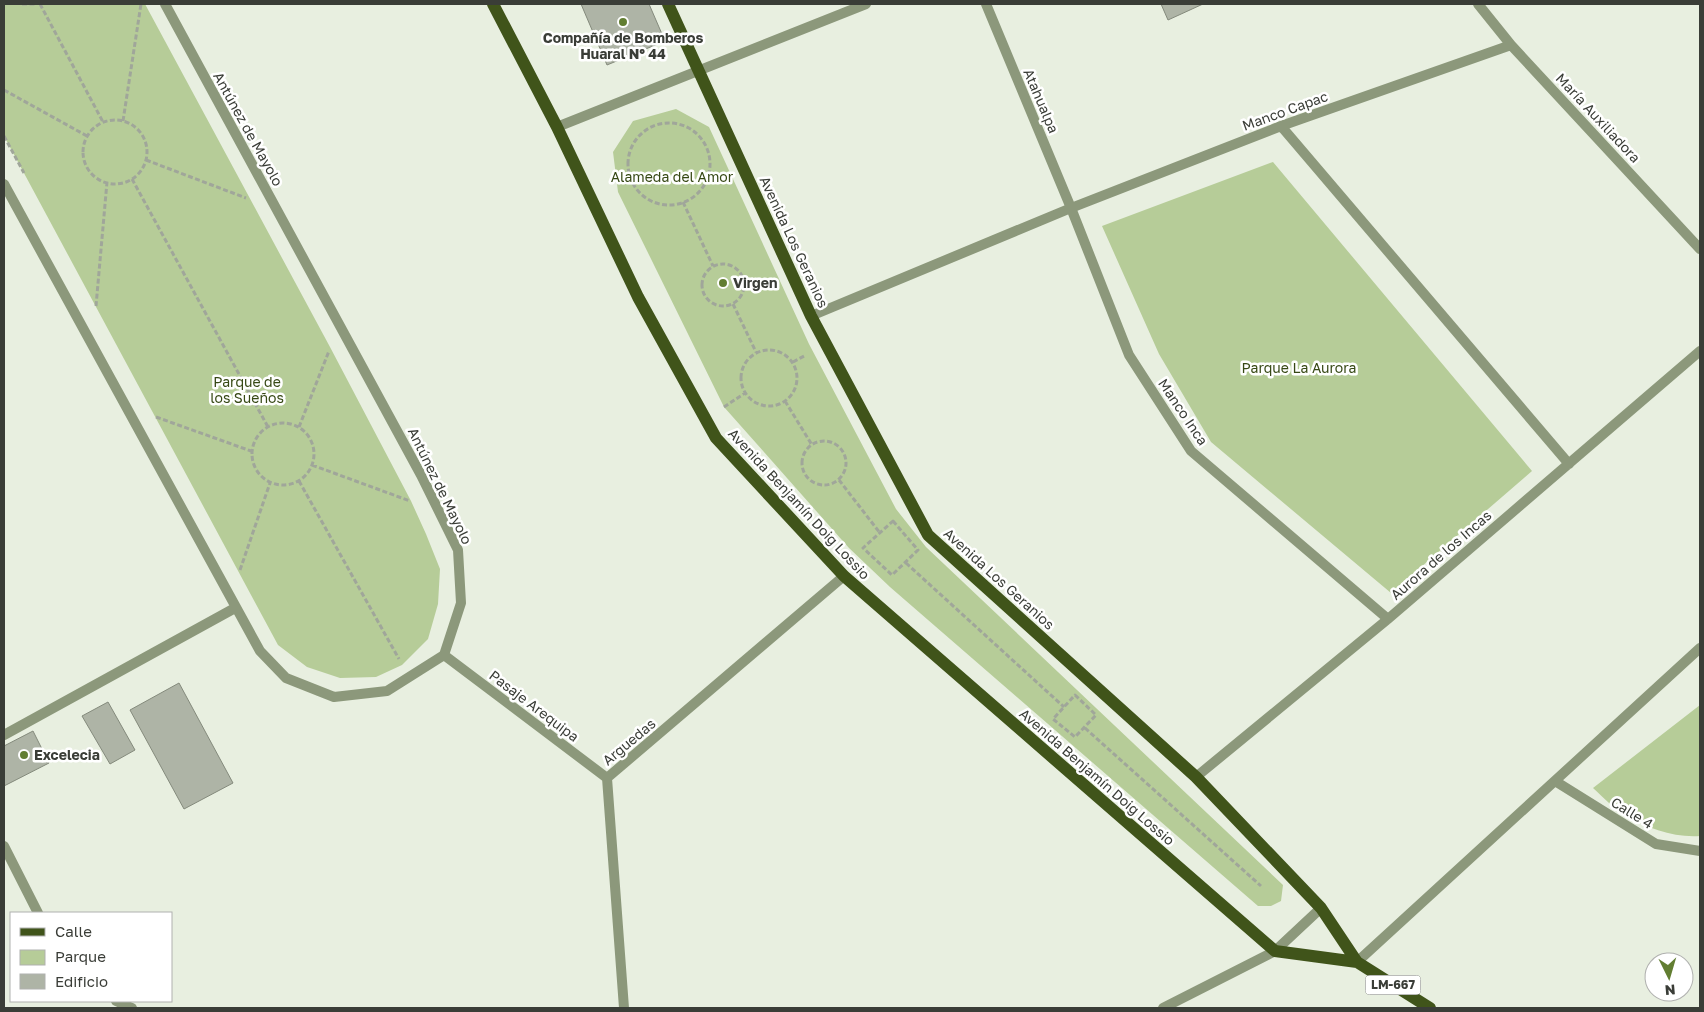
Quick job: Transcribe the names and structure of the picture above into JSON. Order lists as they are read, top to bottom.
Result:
{
  "streets": {
    "main road": ["Avenida Los Geranios", "Avenida Benjamín Doig Lossio", "LM-667"],
    "street": [
      "Atahualpa",
      "Manco Capac",
      "María Auxiliadora",
      "Antúnez de Mayolo",
      "Manco Inca",
      "Aurora de los Incas",
      "Pasaje Arequipa",
      "Arguedas",
      "Calle 4"
    ]
  },
  "crossings": [
    ["Atahualpa", "Manco Capac"],
    ["Atahualpa", "Manco Inca"],
    ["Manco Capac", "María Auxiliadora"],
    ["Manco Capac", "Avenida Los Geranios"],
    ["Manco Capac", "Manco Inca"],
    ["Antúnez de Mayolo", "Pasaje Arequipa"],
    ["Avenida Los Geranios", "Avenida Benjamín Doig Lossio"],
    ["Avenida Los Geranios", "Aurora de los Incas"],
    ["Manco Inca", "Aurora de los Incas"],
    ["Avenida Benjamín Doig Lossio", "Arguedas"],
    ["Pasaje Arequipa", "Arguedas"]
  ],
  "parks": ["Alameda del Amor", "Parque La Aurora", "Parque de los Sueños"],
  "places": ["Compañía de Bomberos Huaral Nº 44", "Virgen", "Excelecia"],
  "legend": ["Calle", "Parque", "Edificio"],
  "north": "bottom"
}
